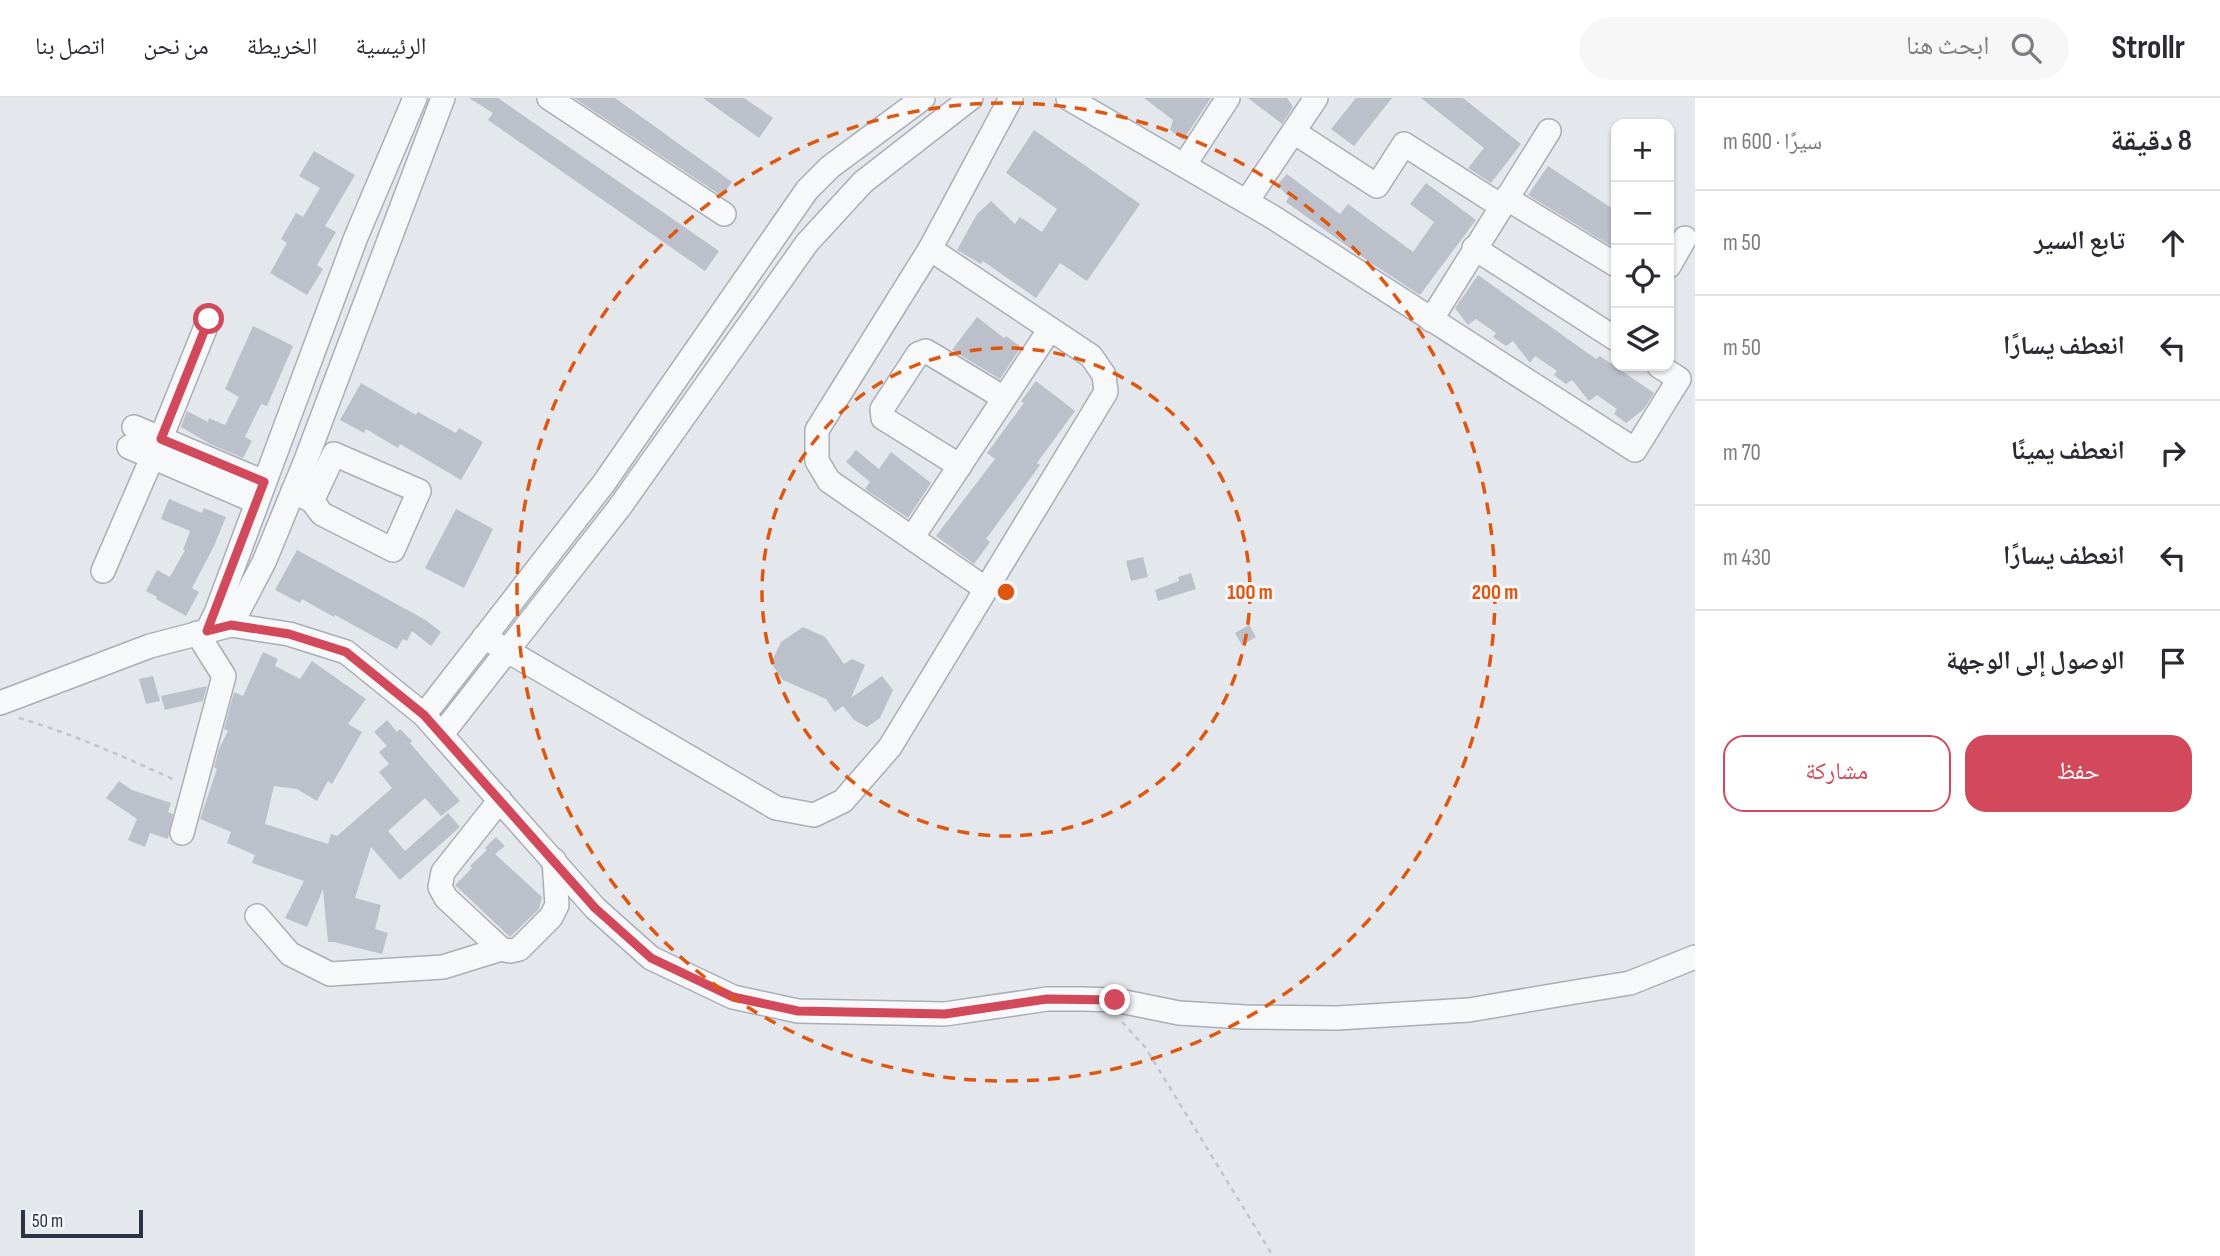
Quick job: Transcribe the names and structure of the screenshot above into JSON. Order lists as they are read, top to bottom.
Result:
{
  "scale_bar": "50 m",
  "page": {
    "header": "Strollr",
    "search": "ابحث هنا",
    "nav": [
      "الرئيسية",
      "الخريطة",
      "من نحن",
      "اتصل بنا"
    ],
    "heading": ["8 دقيقة", "سيرًا · 600 m"],
    "map_buttons": ["+", "−"],
    "list": [
      ["تابع السير", "50 m"],
      ["انعطف يسارًا", "50 m"],
      ["انعطف يمينًا", "70 m"],
      ["انعطف يسارًا", "430 m"],
      "الوصول إلى الوجهة"
    ],
    "buttons": ["حفظ", "مشاركة"],
    "scale": "50 m"
  },
  "rings": ["100 m", "200 m"]
}
